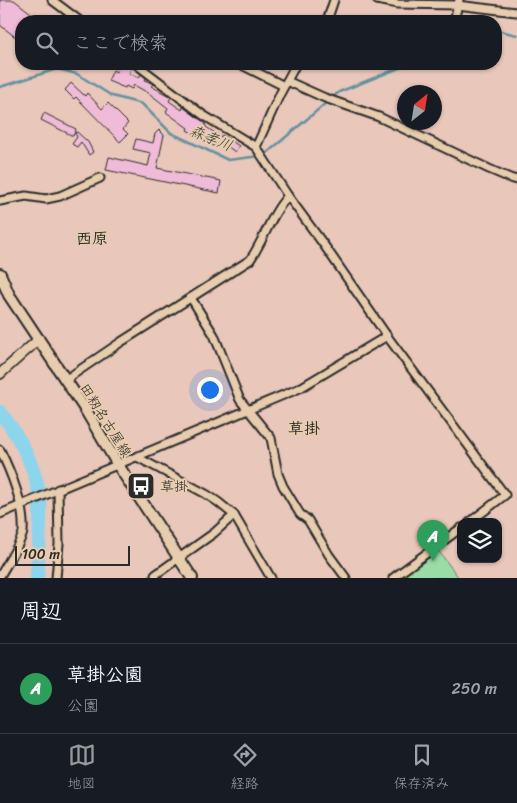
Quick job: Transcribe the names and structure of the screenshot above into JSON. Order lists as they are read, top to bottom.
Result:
{
  "streets": {
    "main road": ["田籾名古屋線"]
  },
  "districts": ["西原", "草掛"],
  "water": ["森孝川"],
  "places": {
    "bus stop": ["草掛"]
  },
  "scale_bar": "100 m",
  "north": "top right",
  "page": {
    "search": "ここで検索",
    "pins": "A",
    "scale": "100 m",
    "heading": "周辺",
    "list": [
      {
        "mark": "A",
        "name": "草掛公園",
        "note": "公園",
        "value": "250 m"
      }
    ],
    "nav": ["地図", "経路", "保存済み"]
  }
}
